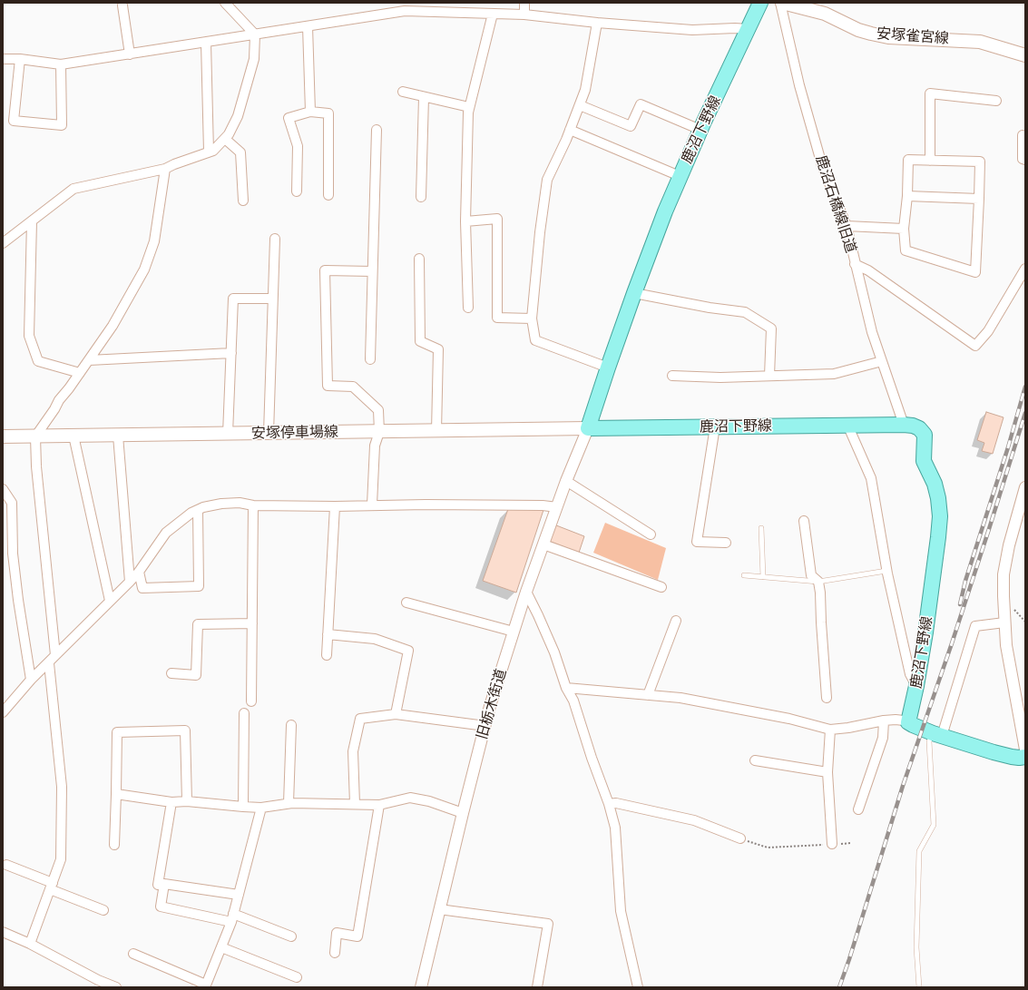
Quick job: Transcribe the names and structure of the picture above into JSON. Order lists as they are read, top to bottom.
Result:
{
  "streets": {
    "main road": ["安塚雀宮線", "鹿沼下野線", "安塚停車場線"],
    "street": ["鹿沼石橋線旧道", "旧栃木街道"]
  },
  "crossings": [
    ["安塚雀宮線", "鹿沼石橋線旧道"],
    ["鹿沼下野線", "鹿沼石橋線旧道"],
    ["鹿沼下野線", "安塚停車場線"],
    ["鹿沼下野線", "旧栃木街道"],
    ["安塚停車場線", "旧栃木街道"]
  ]
}
